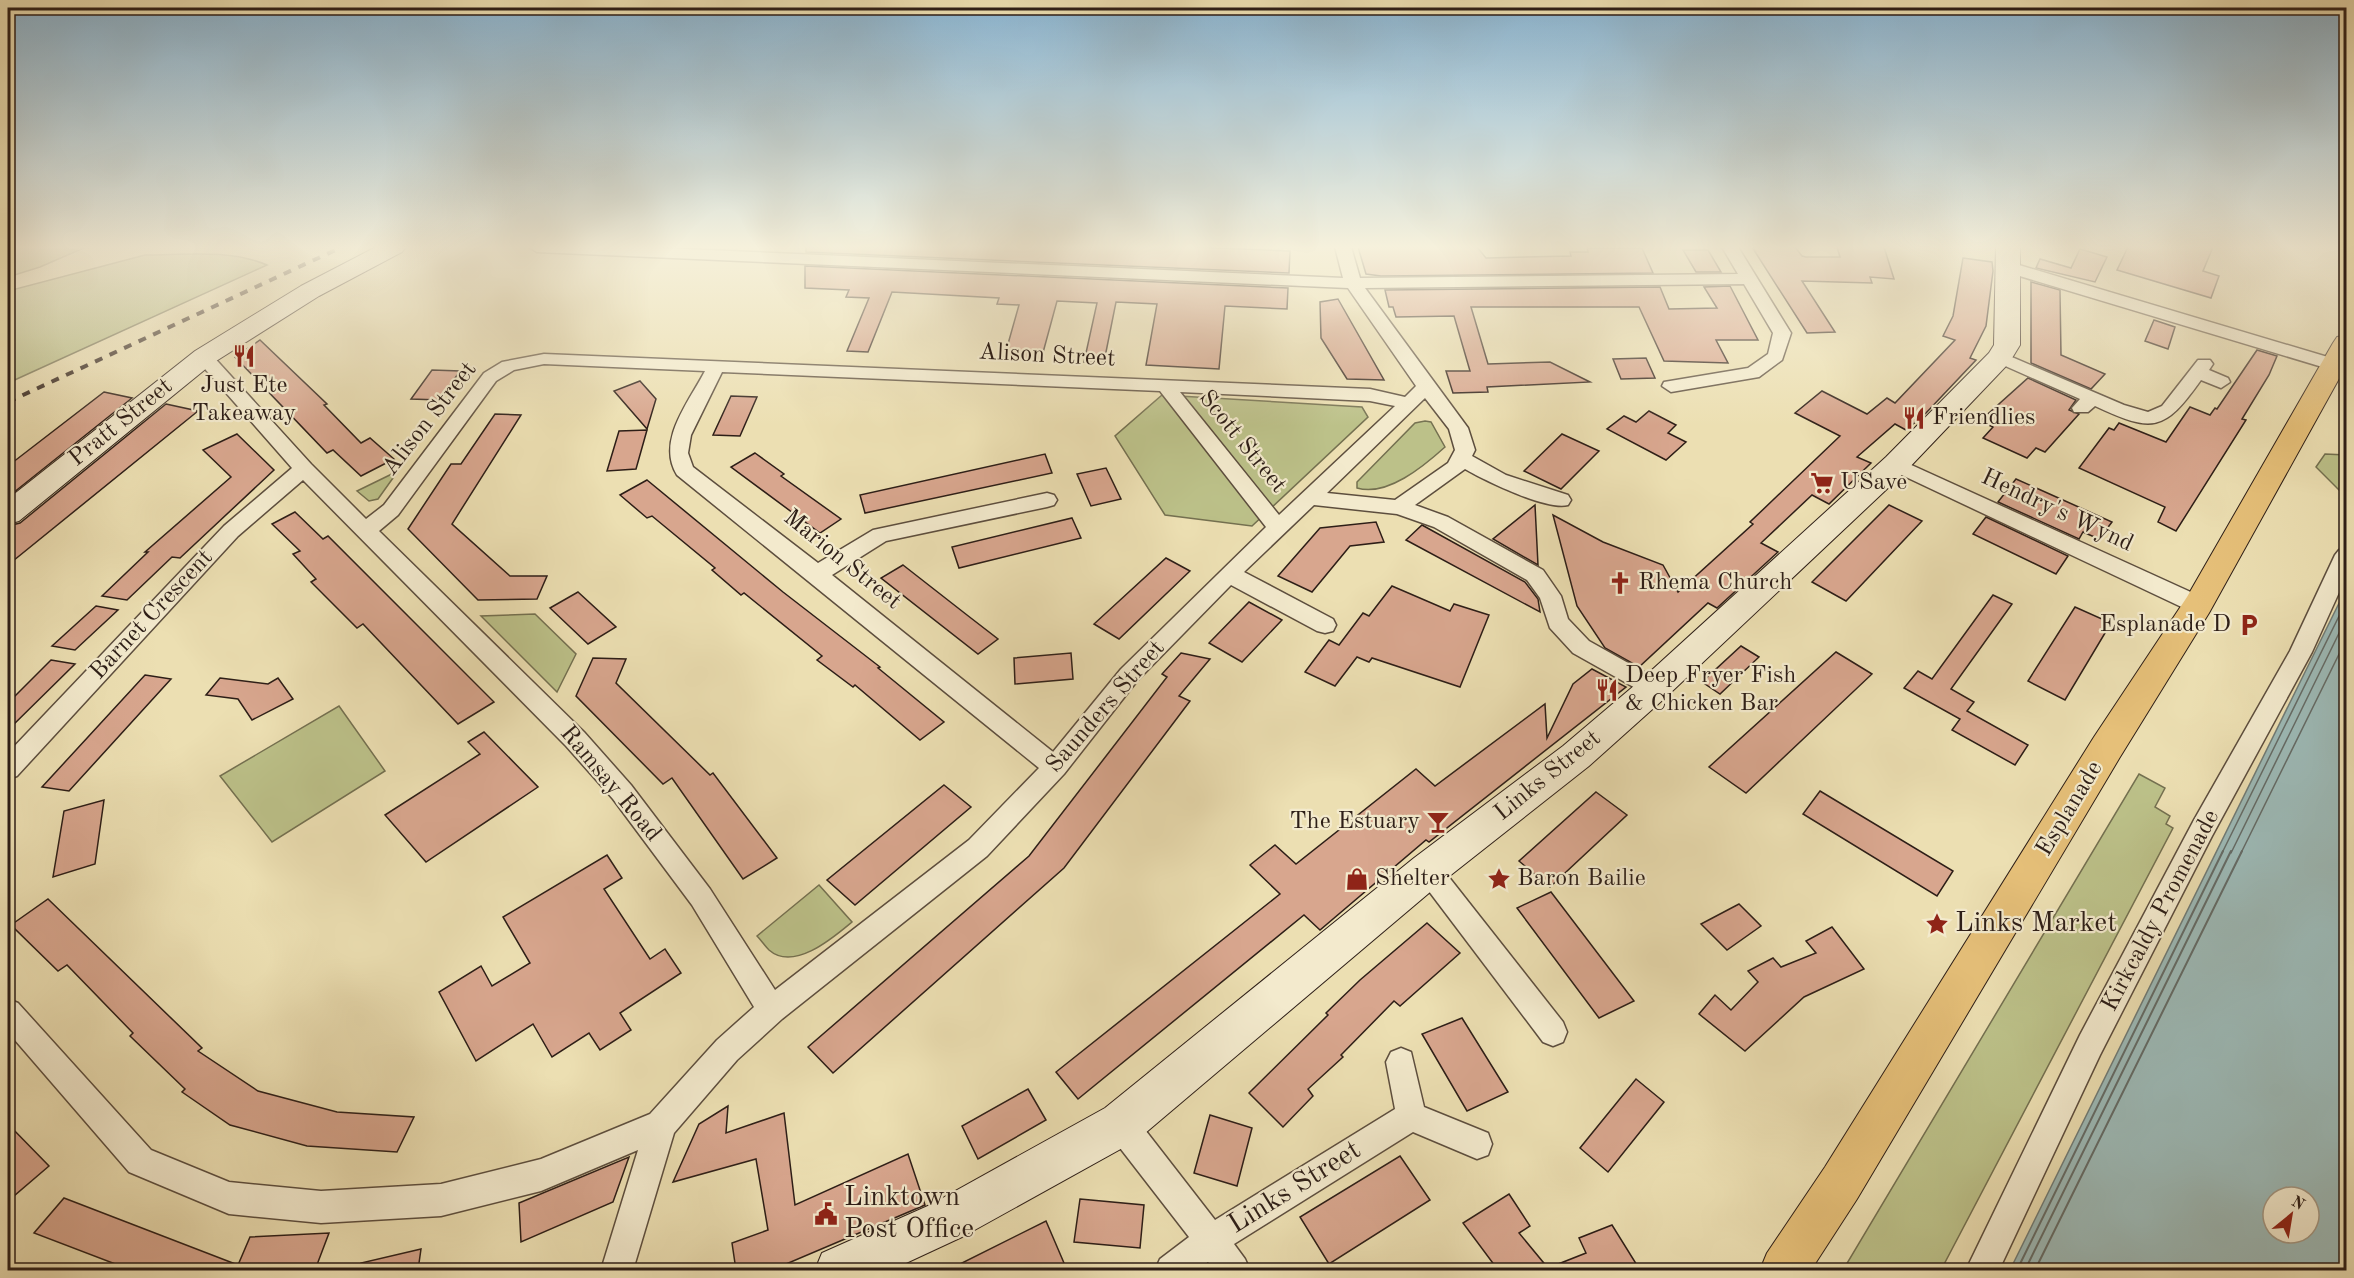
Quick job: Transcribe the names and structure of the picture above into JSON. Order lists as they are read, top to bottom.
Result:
{
  "streets": {
    "main road": ["Esplanade"],
    "street": [
      "Alison Street",
      "Pratt Street",
      "Scott Street",
      "Hendry's Wynd",
      "Marion Street",
      "Barnet Crescent",
      "Saunders Street",
      "Links Street",
      "Ramsay Road",
      "Kirkcaldy Promenade"
    ]
  },
  "crossings": [
    ["Alison Street", "Scott Street"],
    ["Alison Street", "Marion Street"],
    ["Alison Street", "Saunders Street"],
    ["Alison Street", "Ramsay Road"],
    ["Pratt Street", "Ramsay Road"],
    ["Scott Street", "Saunders Street"],
    ["Hendry's Wynd", "Links Street"],
    ["Hendry's Wynd", "Esplanade"],
    ["Marion Street", "Saunders Street"],
    ["Barnet Crescent", "Ramsay Road"],
    ["Saunders Street", "Ramsay Road"]
  ],
  "places": {
    "restaurant": ["Just Ete Takeaway", "Friendlies", "Deep Fryer Fish & Chicken Bar"],
    "supermarket": ["USave"],
    "church": ["Rhema Church"],
    "parking": ["Esplanade D"],
    "bar": ["The Estuary"],
    "shop": ["Shelter"],
    "place": ["Baron Bailie", "Links Market"],
    "public building": ["Linktown Post Office"]
  },
  "north": "top right"
}
